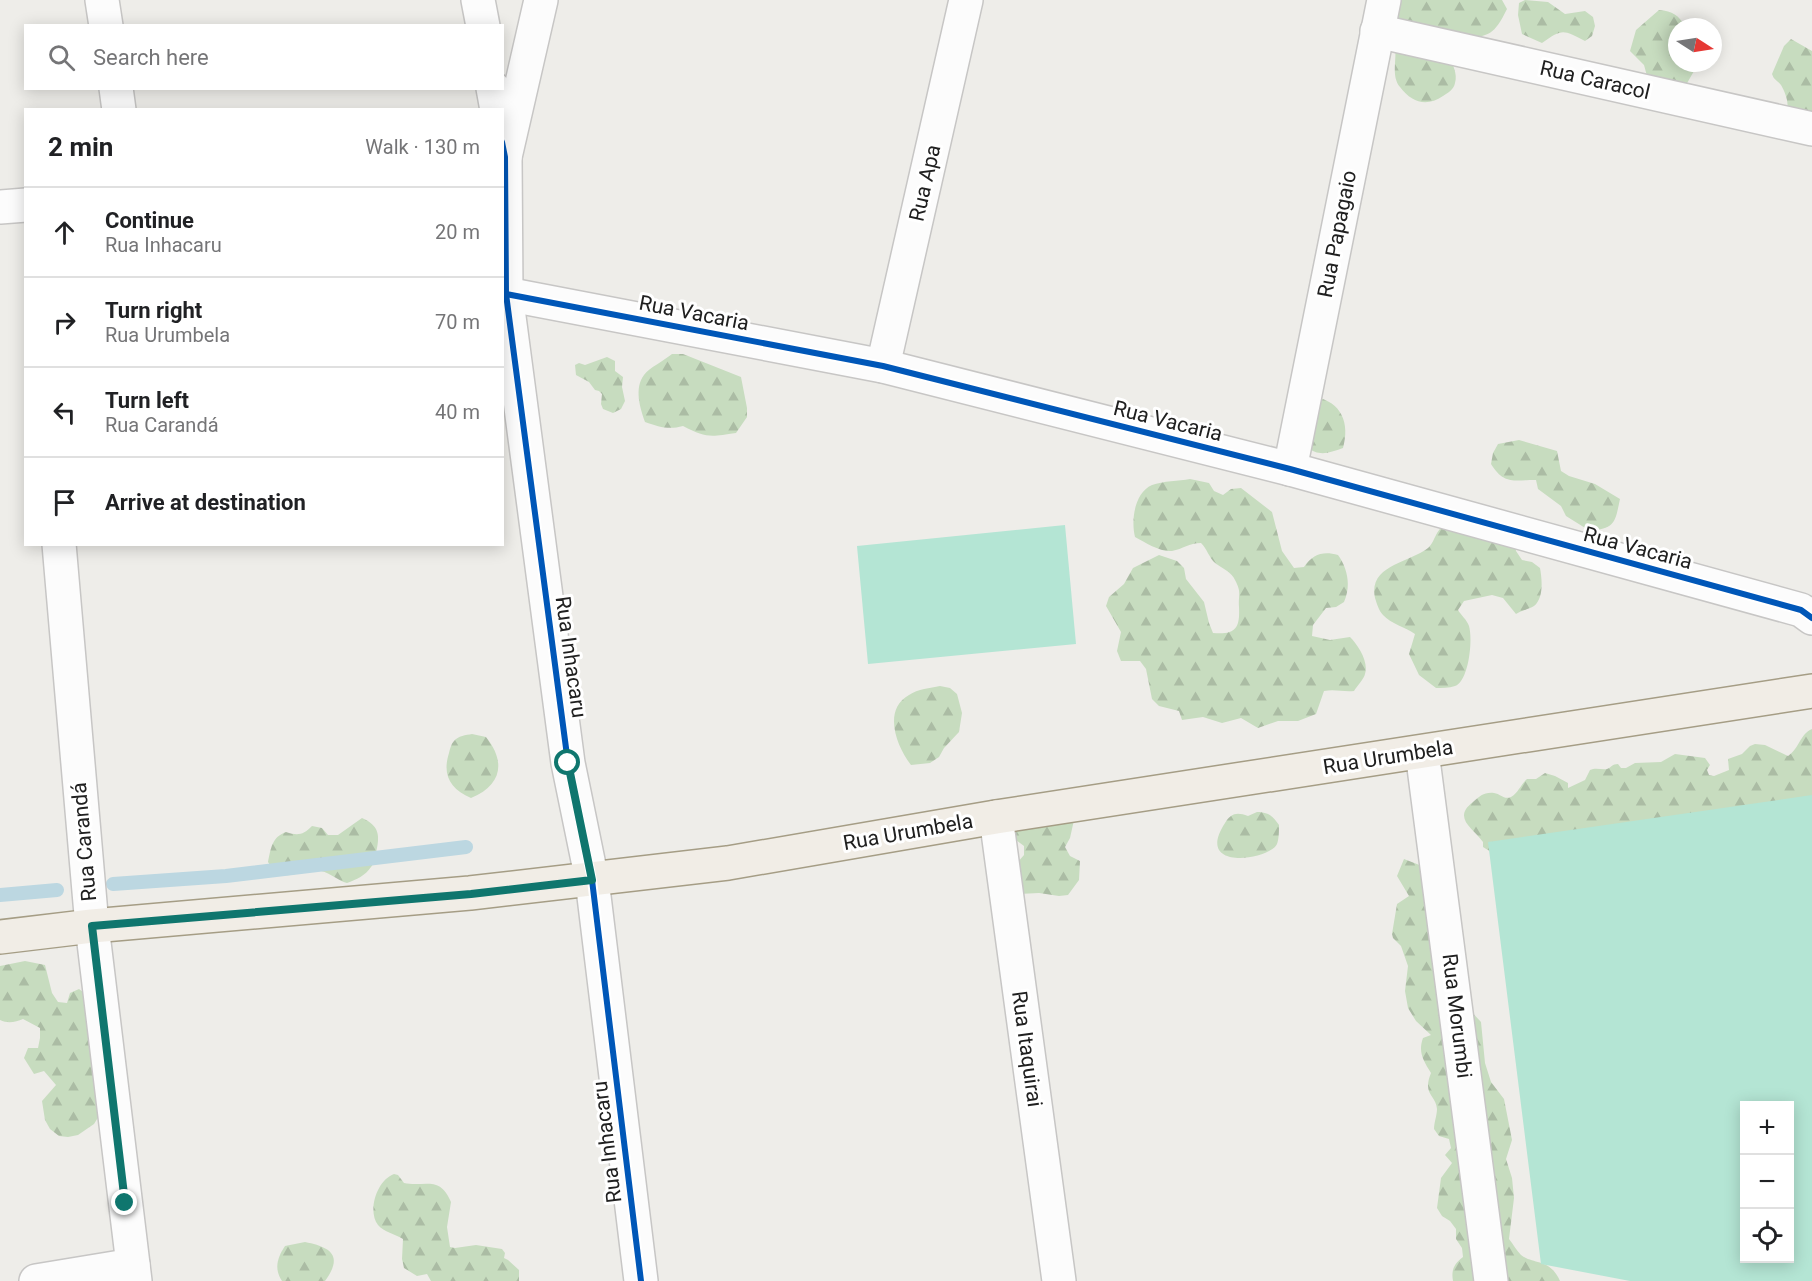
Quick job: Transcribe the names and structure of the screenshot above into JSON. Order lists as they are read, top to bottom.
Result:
{
  "streets": {
    "main road": ["Rua Urumbela"],
    "street": [
      "Rua Caracol",
      "Rua Apa",
      "Rua Papagaio",
      "Rua Vacaria",
      "Rua Inhacaru",
      "Rua Carandá",
      "Rua Morumbi",
      "Rua Itaquirai"
    ]
  },
  "crossings": [
    ["Rua Caracol", "Rua Papagaio"],
    ["Rua Apa", "Rua Vacaria"],
    ["Rua Papagaio", "Rua Vacaria"],
    ["Rua Vacaria", "Rua Inhacaru"],
    ["Rua Inhacaru", "Rua Urumbela"],
    ["Rua Urumbela", "Rua Carandá"],
    ["Rua Urumbela", "Rua Morumbi"],
    ["Rua Urumbela", "Rua Itaquirai"]
  ],
  "north": "right",
  "page": {
    "search": "Search here",
    "heading": ["2 min", "Walk · 130 m"],
    "list": [
      ["Continue", "Rua Inhacaru", "20 m"],
      ["Turn right", "Rua Urumbela", "70 m"],
      ["Turn left", "Rua Carandá", "40 m"],
      "Arrive at destination"
    ],
    "map_buttons": ["+", "−"]
  }
}
